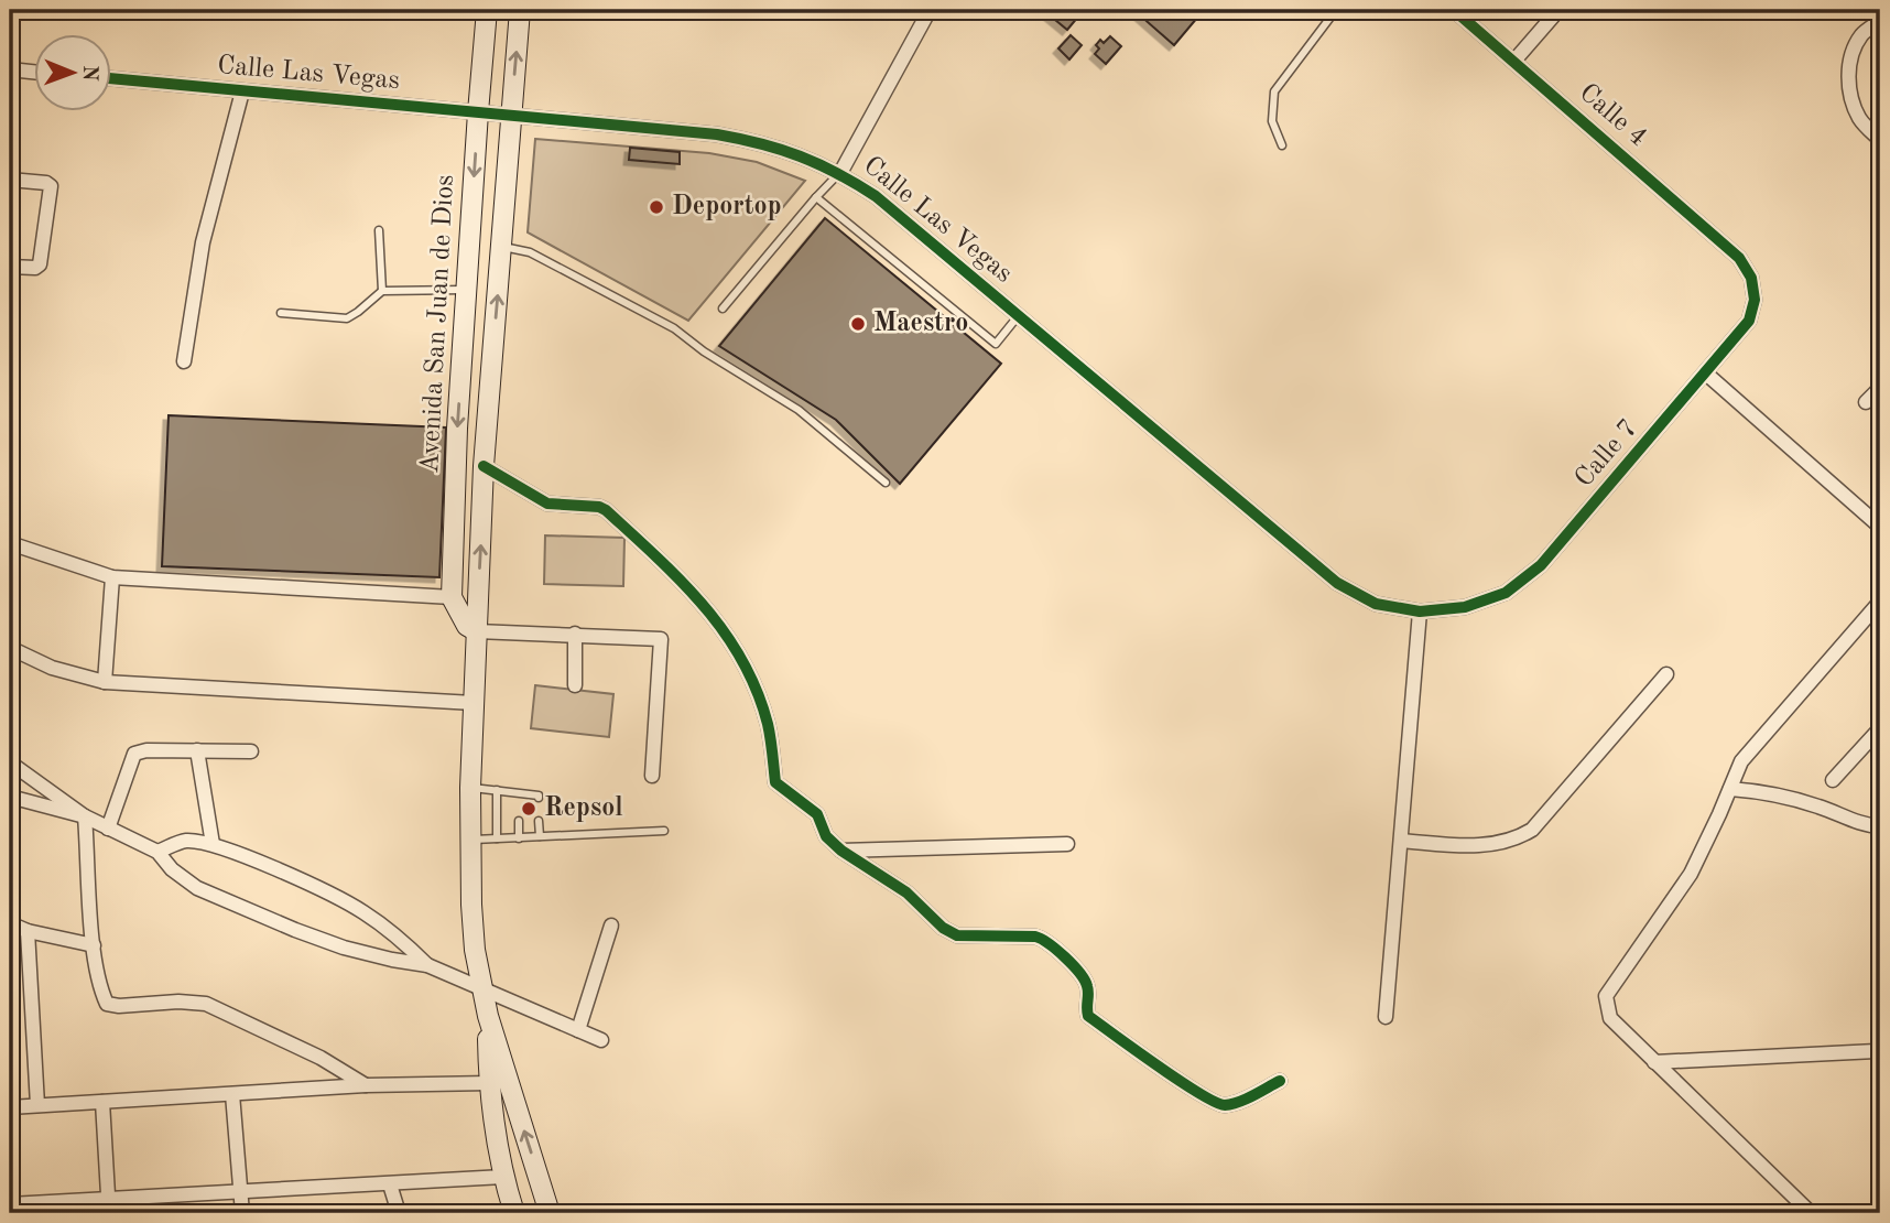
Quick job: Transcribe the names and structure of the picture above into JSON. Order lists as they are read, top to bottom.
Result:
{
  "streets": {
    "main road": ["Avenida San Juan de Dios"],
    "street": ["Calle Las Vegas", "Calle 4", "Calle 7"]
  },
  "crossings": [
    ["Calle Las Vegas", "Avenida San Juan de Dios"],
    ["Calle Las Vegas", "Calle 7"],
    ["Calle 4", "Calle 7"]
  ],
  "places": ["Deportop", "Maestro", "Repsol"],
  "north": "right"
}
